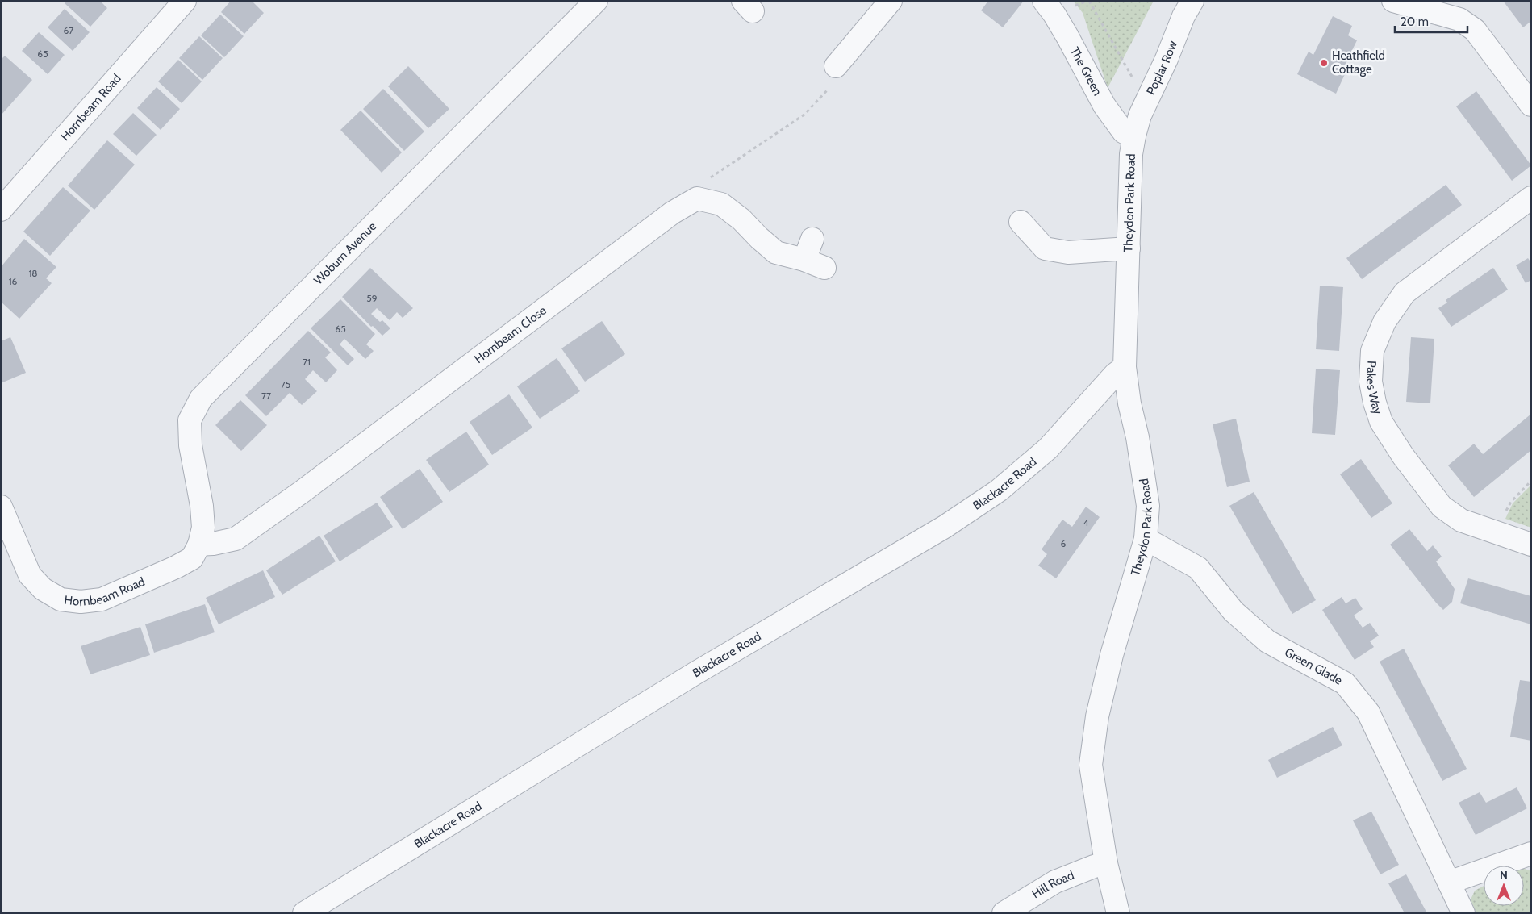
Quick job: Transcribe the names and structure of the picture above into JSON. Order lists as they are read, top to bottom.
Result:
{
  "streets": {
    "street": [
      "Poplar Row",
      "The Green",
      "Hornbeam Road",
      "Theydon Park Road",
      "Woburn Avenue",
      "Hornbeam Close",
      "Pakes Way",
      "Blackacre Road",
      "Green Glade",
      "Hill Road"
    ]
  },
  "crossings": [
    ["Poplar Row", "The Green"],
    ["Poplar Row", "Theydon Park Road"],
    ["The Green", "Theydon Park Road"],
    ["Hornbeam Road", "Woburn Avenue"],
    ["Hornbeam Road", "Hornbeam Close"],
    ["Theydon Park Road", "Blackacre Road"],
    ["Theydon Park Road", "Green Glade"],
    ["Theydon Park Road", "Hill Road"],
    ["Woburn Avenue", "Hornbeam Close"]
  ],
  "places": ["Heathfield Cottage"],
  "house_numbers": [
    "67",
    "65",
    "18",
    "16",
    "59",
    "65",
    "71",
    "75",
    "77",
    "4",
    "6"
  ],
  "scale_bar": "20 m",
  "north": "top"
}
